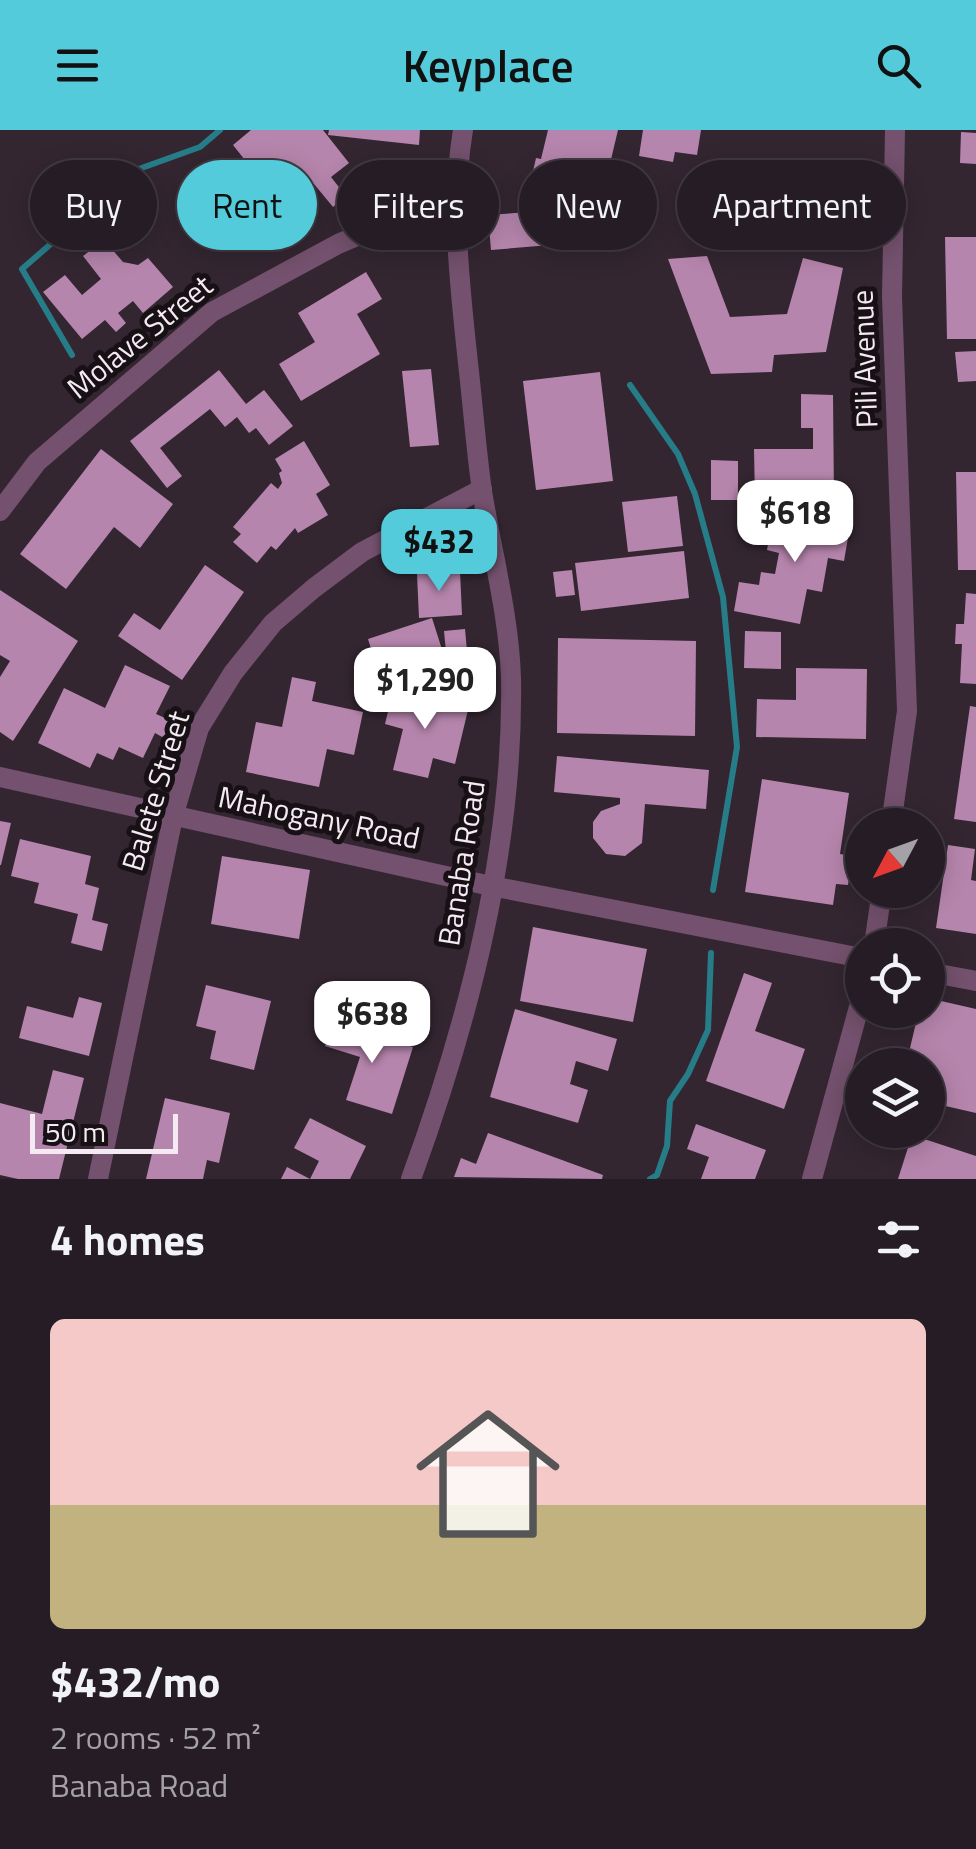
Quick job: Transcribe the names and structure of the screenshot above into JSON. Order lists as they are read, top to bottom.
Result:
{
  "streets": {
    "street": [
      "Molave Street",
      "Pili Avenue",
      "Balete Street",
      "Mahogany Road",
      "Banaba Road"
    ]
  },
  "crossings": [
    ["Balete Street", "Mahogany Road"],
    ["Balete Street", "Banaba Road"],
    ["Mahogany Road", "Banaba Road"]
  ],
  "scale_bar": "50 m",
  "north": "bottom left",
  "page": {
    "header": "Keyplace",
    "chip": [
      "Buy",
      "Rent",
      "Filters",
      "New",
      "Apartment"
    ],
    "price": [
      "$618",
      "$432",
      "$1,290",
      "$638"
    ],
    "scale": "50 m",
    "heading": "4 homes",
    "list": [
      {
        "name": "$432/mo",
        "note": "2 rooms · 52 m² · Banaba Road"
      }
    ]
  }
}
